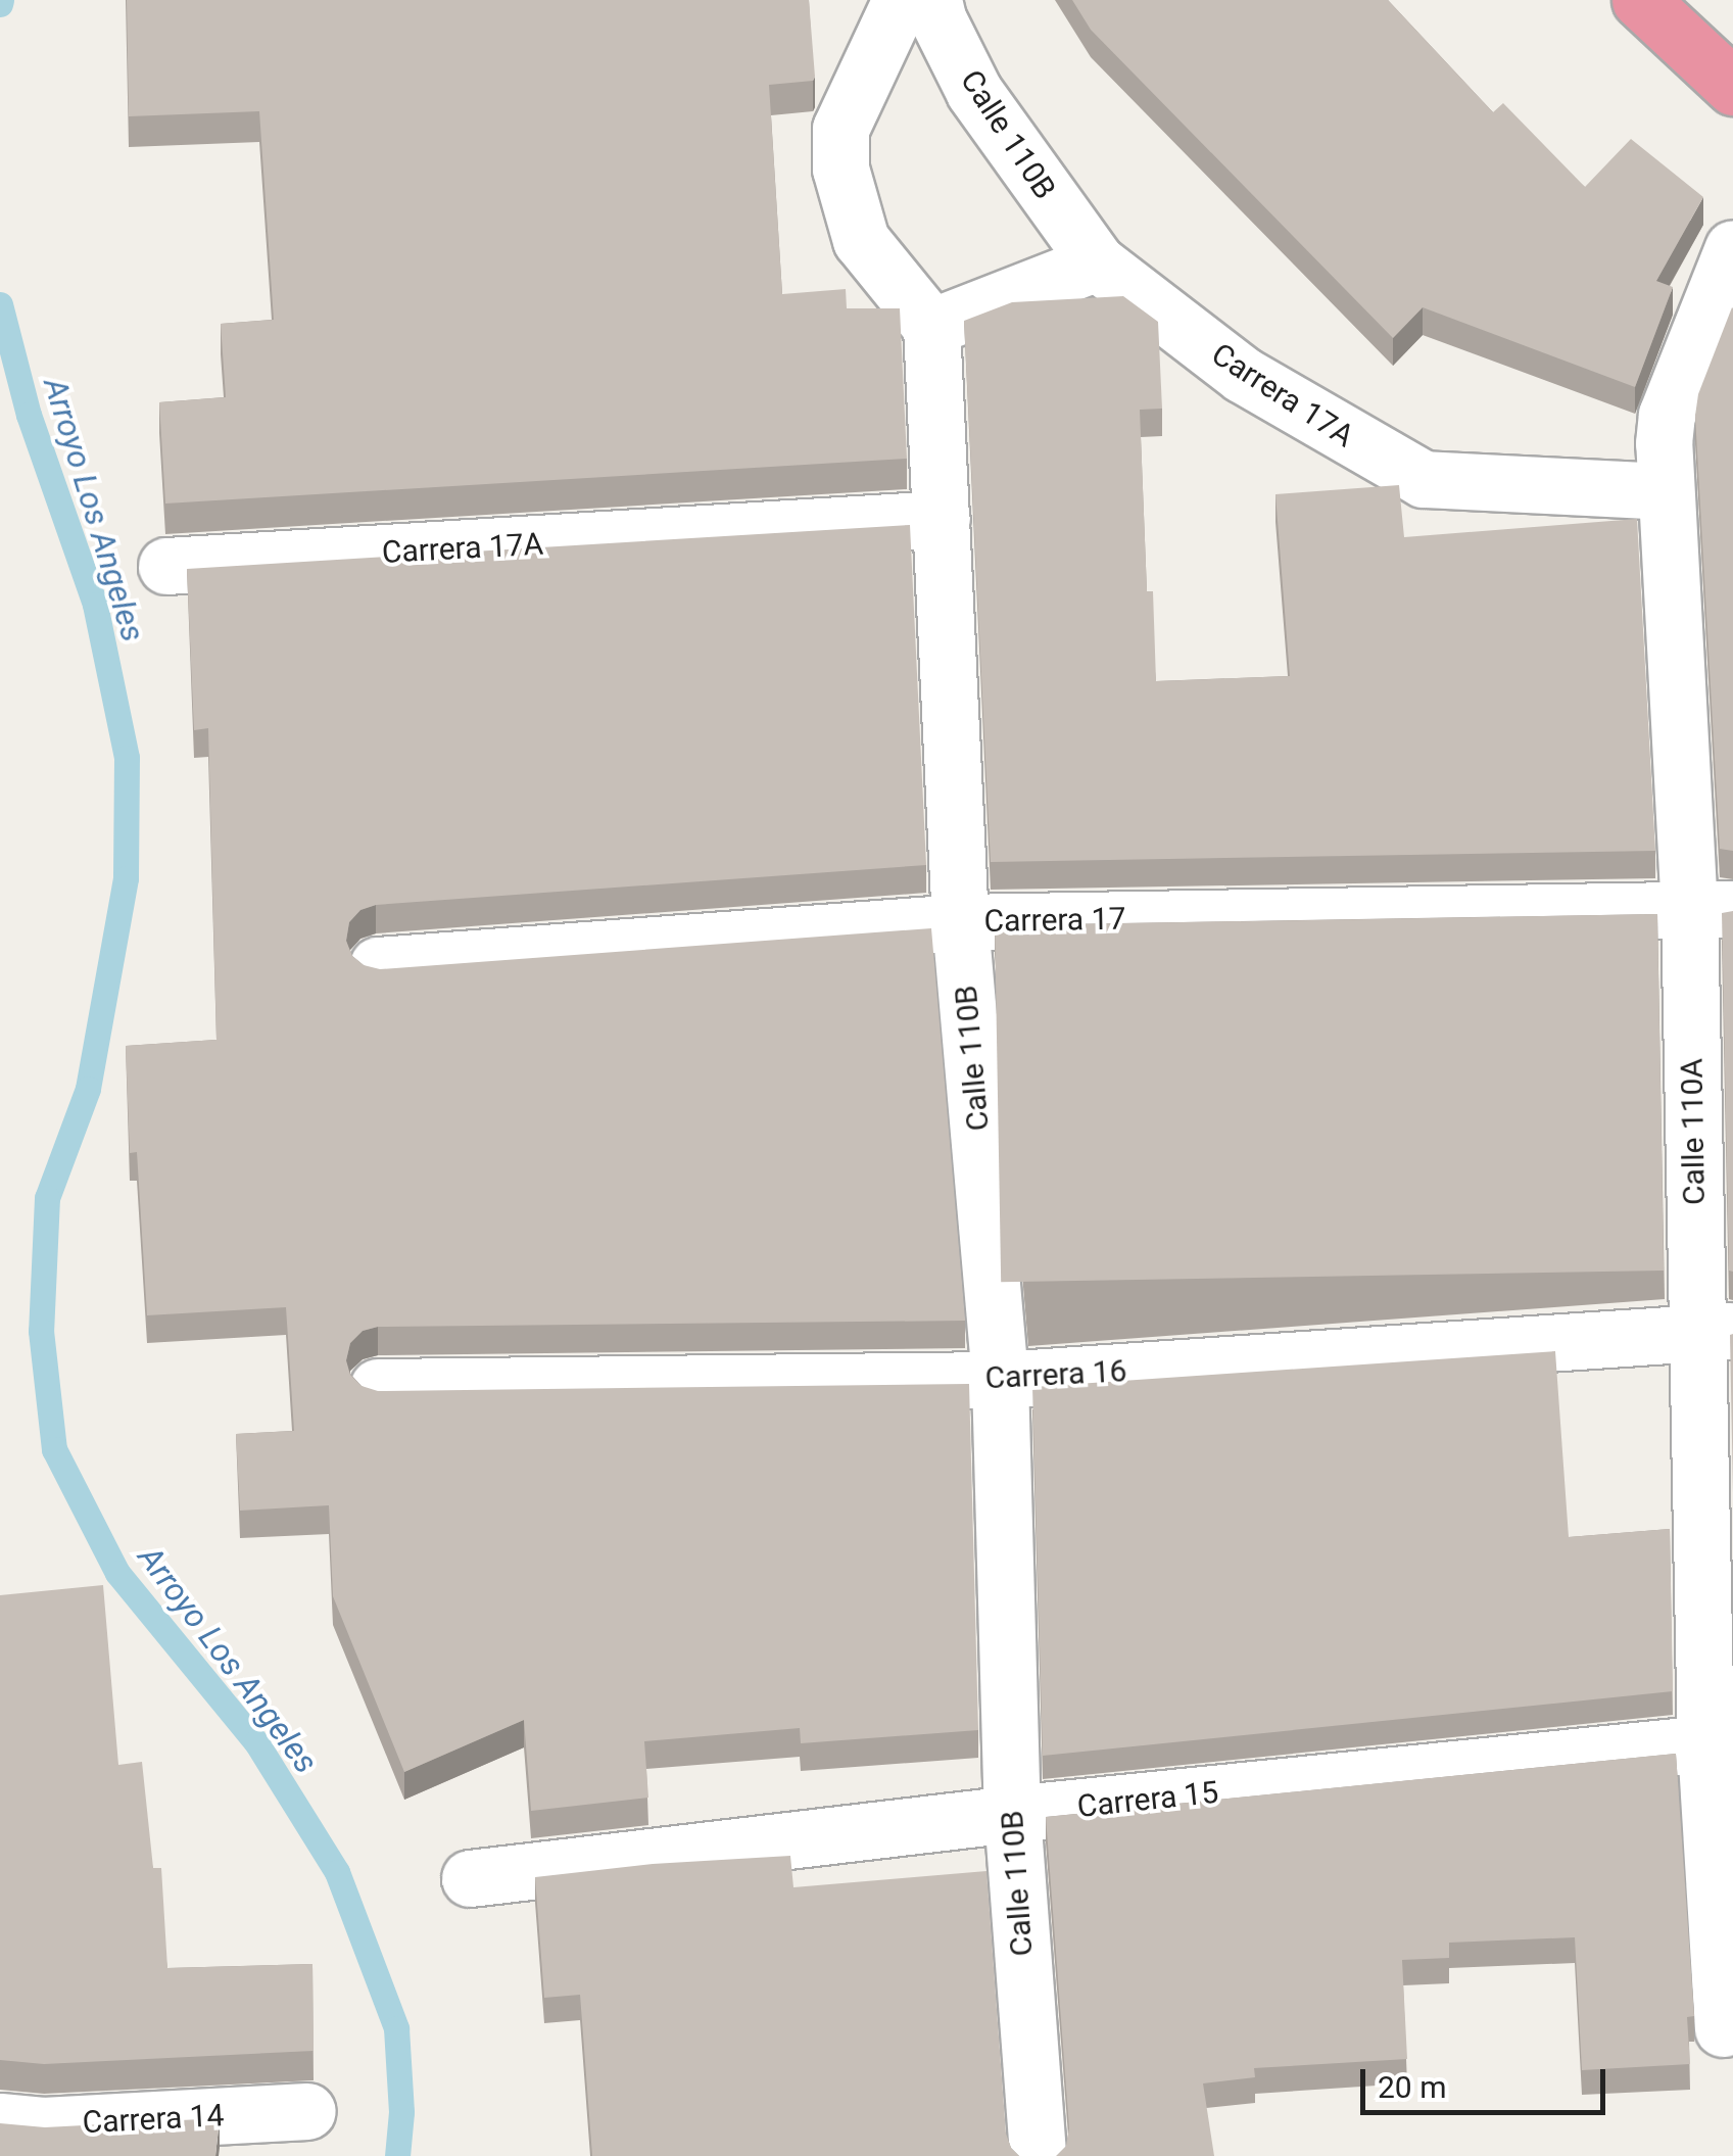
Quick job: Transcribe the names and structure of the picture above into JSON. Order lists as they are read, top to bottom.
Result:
{
  "streets": {
    "street": [
      "Calle 110B",
      "Carrera 17A",
      "Carrera 17",
      "Calle 110A",
      "Carrera 16",
      "Carrera 15",
      "Carrera 14"
    ]
  },
  "crossings": [
    ["Calle 110B", "Carrera 17A"],
    ["Calle 110B", "Carrera 17"],
    ["Calle 110B", "Carrera 16"],
    ["Calle 110B", "Carrera 15"],
    ["Carrera 17A", "Calle 110A"],
    ["Carrera 17", "Calle 110A"],
    ["Calle 110A", "Carrera 16"],
    ["Calle 110A", "Carrera 15"]
  ],
  "water": ["Arroyo Los Angeles"],
  "scale_bar": "20 m"
}
